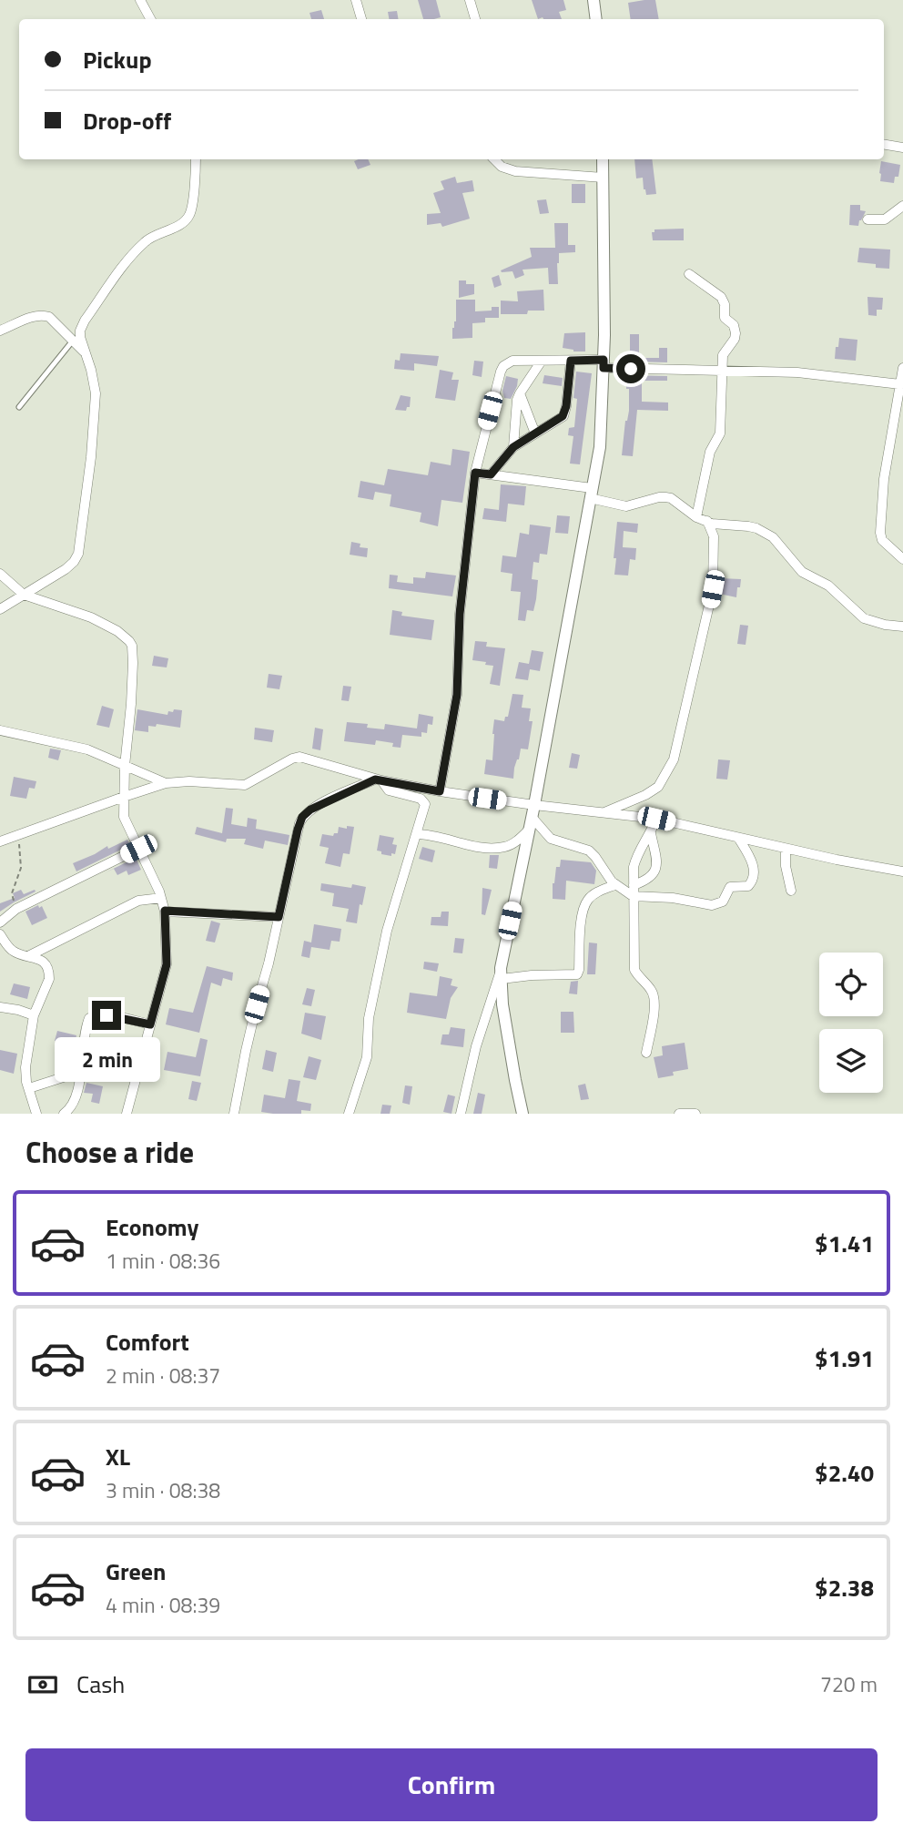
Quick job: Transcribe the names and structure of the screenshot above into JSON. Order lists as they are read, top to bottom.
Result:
{
  "page": {
    "banner": ["Pickup", "Drop-off"],
    "bubble": "2 min",
    "heading": "Choose a ride",
    "list": [
      {
        "name": "Economy",
        "note": "1 min · 08:36",
        "value": "$1.41"
      },
      {
        "name": "Comfort",
        "note": "2 min · 08:37",
        "value": "$1.91"
      },
      {
        "name": "XL",
        "note": "3 min · 08:38",
        "value": "$2.40"
      },
      {
        "name": "Green",
        "note": "4 min · 08:39",
        "value": "$2.38"
      }
    ],
    "pay": ["Cash", "720 m"],
    "buttons": "Confirm"
  }
}
